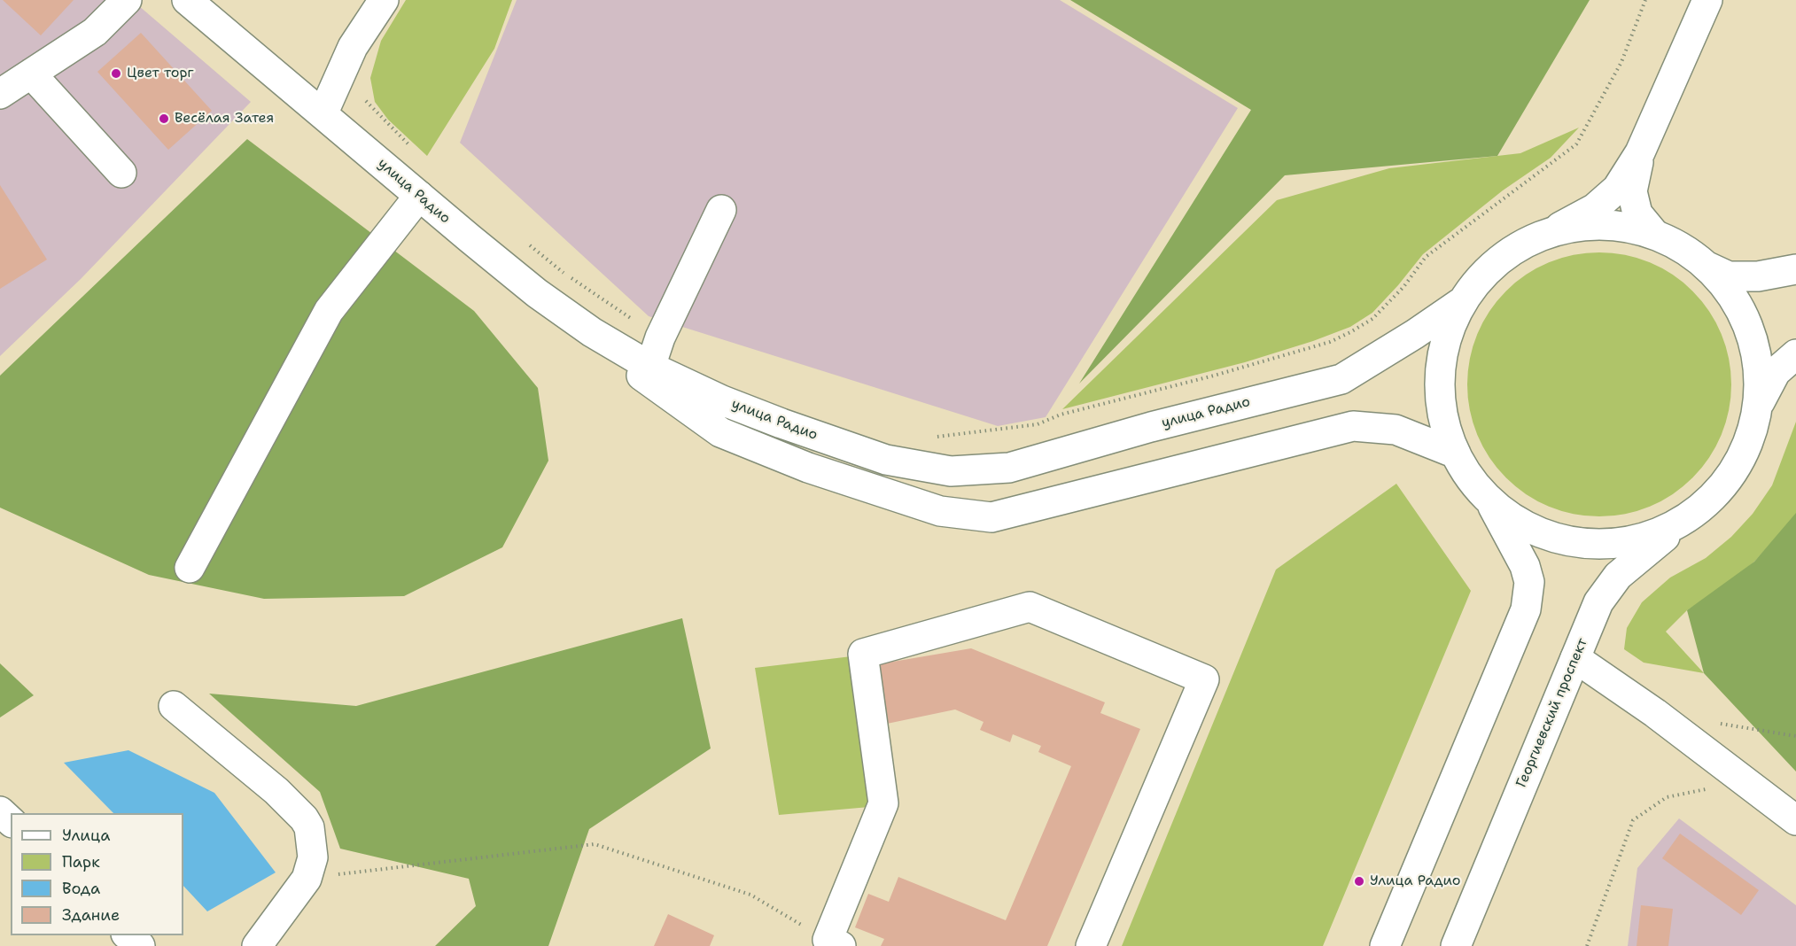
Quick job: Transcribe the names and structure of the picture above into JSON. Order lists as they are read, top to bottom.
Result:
{
  "streets": {
    "main road": ["улица Радио", "Георгиевский проспект"]
  },
  "places": ["Цвет торг", "Весёлая Затея", "Улица Радио"],
  "legend": [
    "Улица",
    "Парк",
    "Вода",
    "Здание"
  ]
}
